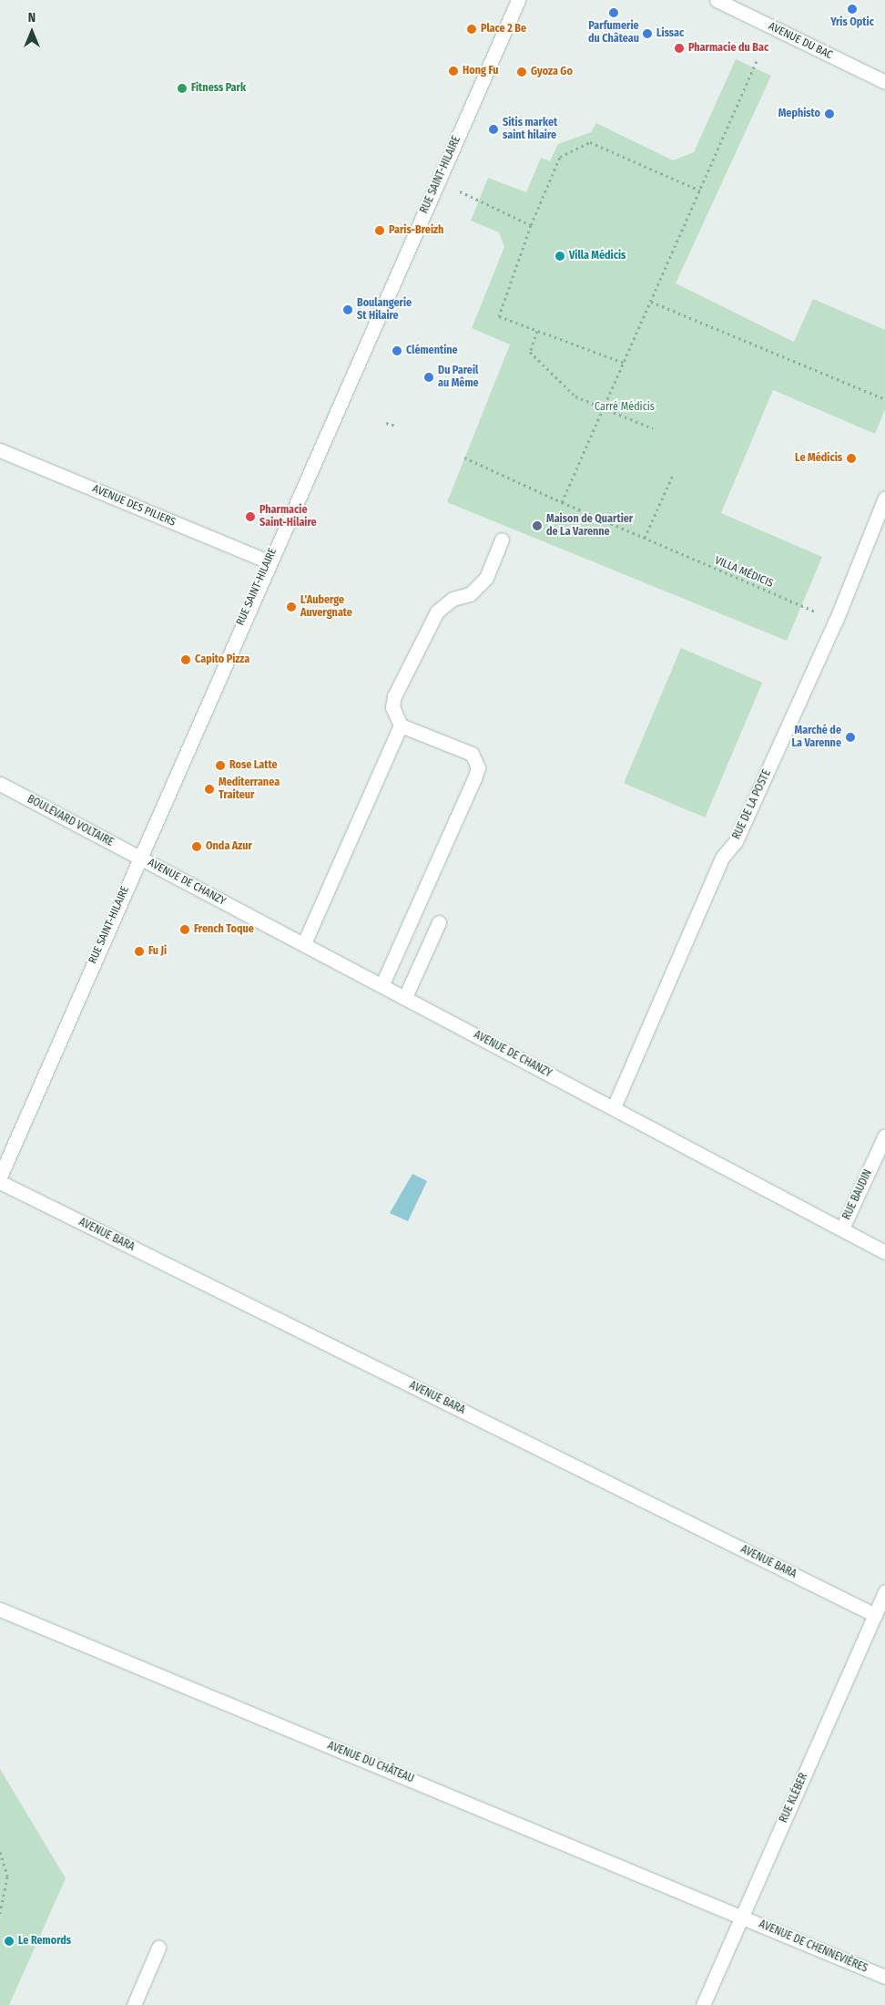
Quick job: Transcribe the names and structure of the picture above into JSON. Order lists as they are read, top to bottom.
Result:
{
  "streets": {
    "street": [
      "AVENUE DU BAC",
      "RUE SAINT-HILAIRE",
      "AVENUE DES PILIERS",
      "RUE DE LA POSTE",
      "BOULEVARD VOLTAIRE",
      "AVENUE DE CHANZY",
      "RUE BAUDIN",
      "AVENUE BARA",
      "AVENUE DU CHÂTEAU",
      "RUE KLÉBER",
      "AVENUE DE CHENNEVIÈRES"
    ],
    "path": ["VILLA MÉDICIS"]
  },
  "crossings": [
    ["RUE SAINT-HILAIRE", "AVENUE DES PILIERS"],
    ["RUE SAINT-HILAIRE", "BOULEVARD VOLTAIRE"],
    ["RUE SAINT-HILAIRE", "AVENUE DE CHANZY"],
    ["VILLA MÉDICIS", "RUE DE LA POSTE"],
    ["RUE DE LA POSTE", "AVENUE DE CHANZY"],
    ["BOULEVARD VOLTAIRE", "AVENUE DE CHANZY"],
    ["AVENUE DE CHANZY", "RUE BAUDIN"],
    ["AVENUE BARA", "RUE KLÉBER"],
    ["AVENUE DU CHÂTEAU", "RUE KLÉBER"],
    ["AVENUE DU CHÂTEAU", "AVENUE DE CHENNEVIÈRES"],
    ["RUE KLÉBER", "AVENUE DE CHENNEVIÈRES"]
  ],
  "parks": ["Carré Médicis"],
  "places": [
    "Yris Optic",
    "Parfumerie du Château",
    "Place 2 Be",
    "Lissac",
    "Pharmacie du Bac",
    "Hong Fu",
    "Gyoza Go",
    "Fitness Park",
    "Mephisto",
    "Sitis market saint hilaire",
    "Paris-Breizh",
    "Villa Médicis",
    "Boulangerie St Hilaire",
    "Clémentine",
    "Du Pareil au Même",
    "Le Médicis",
    "Pharmacie Saint-Hilaire",
    "Maison de Quartier de La Varenne",
    "L'Auberge Auvergnate",
    "Capito Pizza",
    "Marché de La Varenne",
    "Rose Latte",
    "Mediterranea Traiteur",
    "Onda Azur",
    "French Toque",
    "Fu Ji",
    "Le Remords"
  ],
  "north": "top"
}
